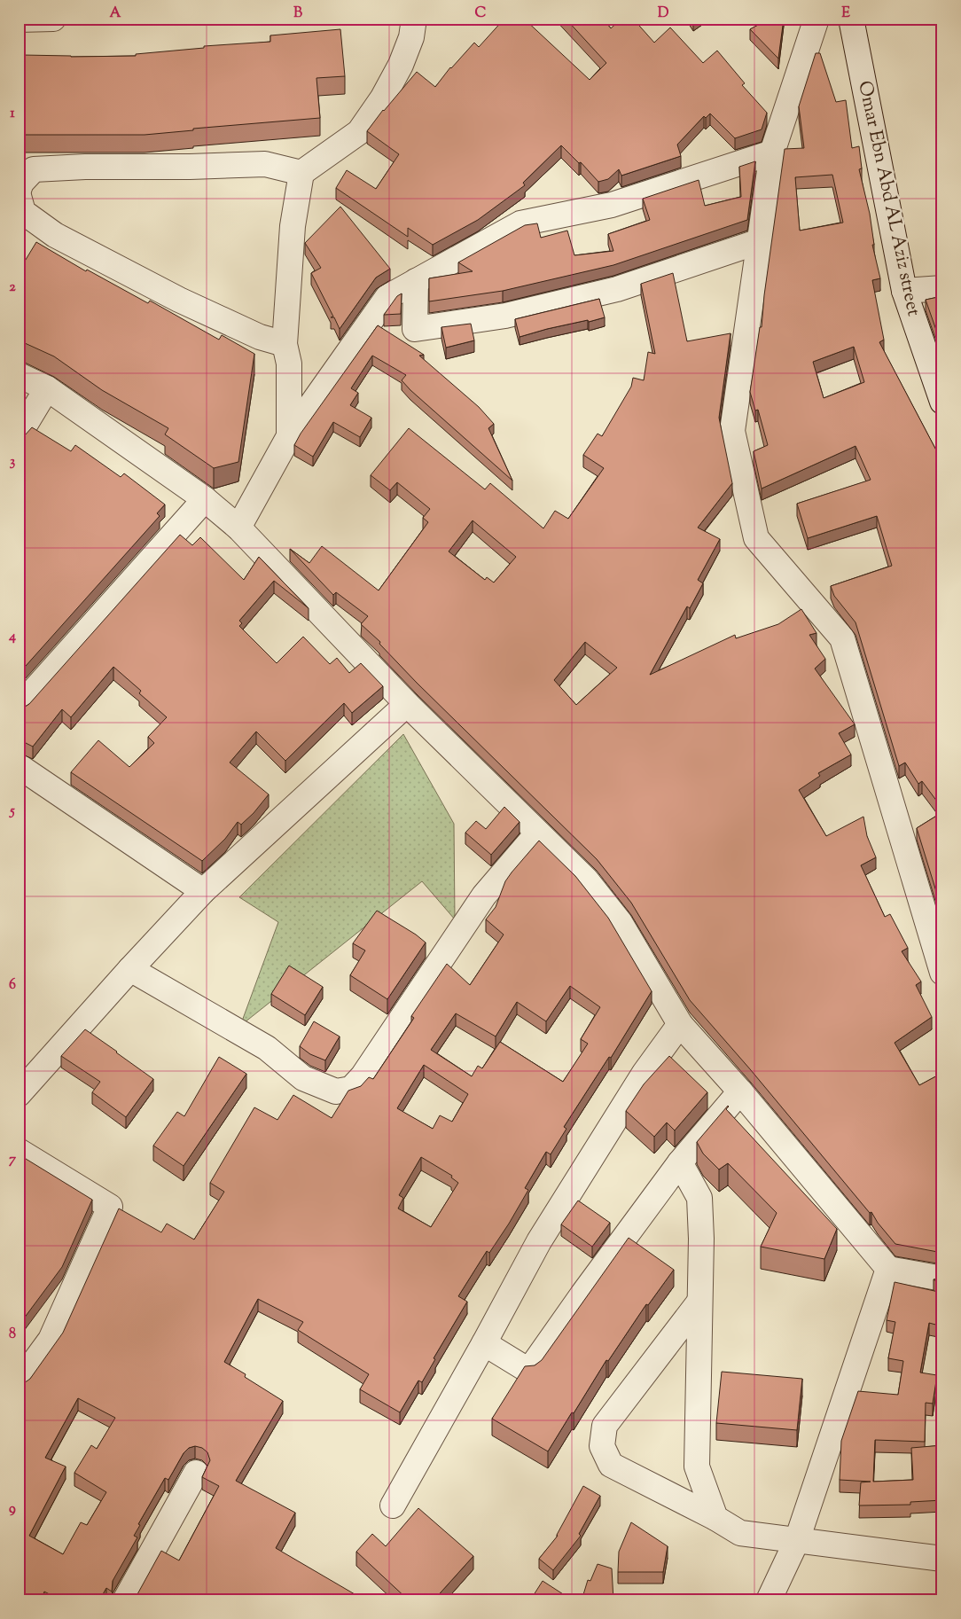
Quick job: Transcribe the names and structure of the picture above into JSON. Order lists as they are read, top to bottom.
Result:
{
  "streets": {
    "street": ["Omar Ebn Abd AL Aziz street"]
  },
  "grid": {
    "columns": [
      "A",
      "B",
      "C",
      "D",
      "E"
    ],
    "rows": [
      "1",
      "2",
      "3",
      "4",
      "5",
      "6",
      "7",
      "8",
      "9"
    ]
  }
}
